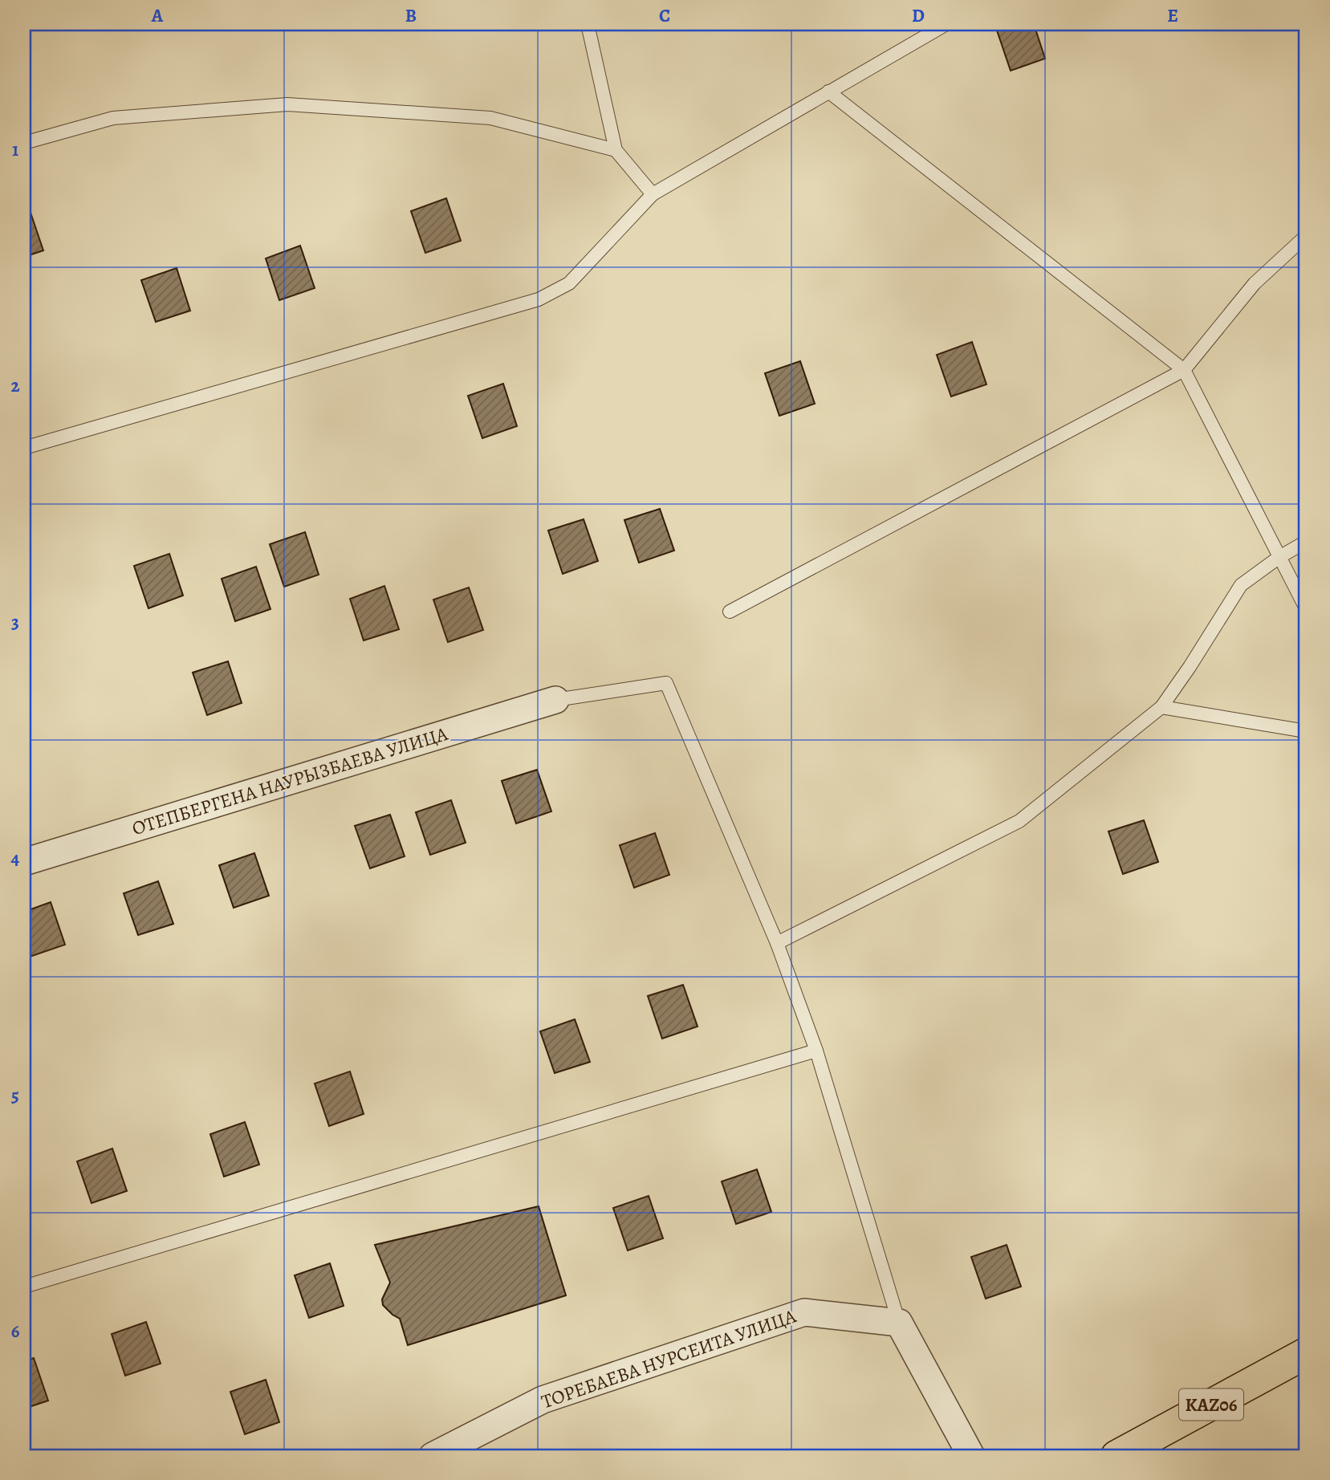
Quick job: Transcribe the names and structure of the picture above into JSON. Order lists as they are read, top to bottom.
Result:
{
  "streets": {
    "highway": ["KАZ06"],
    "street": ["ОТЕПБЕРГЕНА НАУРЫЗБАЕВА УЛИЦА", "ТОРЕБАЕВА НУРСЕИТА УЛИЦА"]
  },
  "grid": {
    "columns": [
      "A",
      "B",
      "C",
      "D",
      "E"
    ],
    "rows": [
      "1",
      "2",
      "3",
      "4",
      "5",
      "6"
    ]
  }
}
